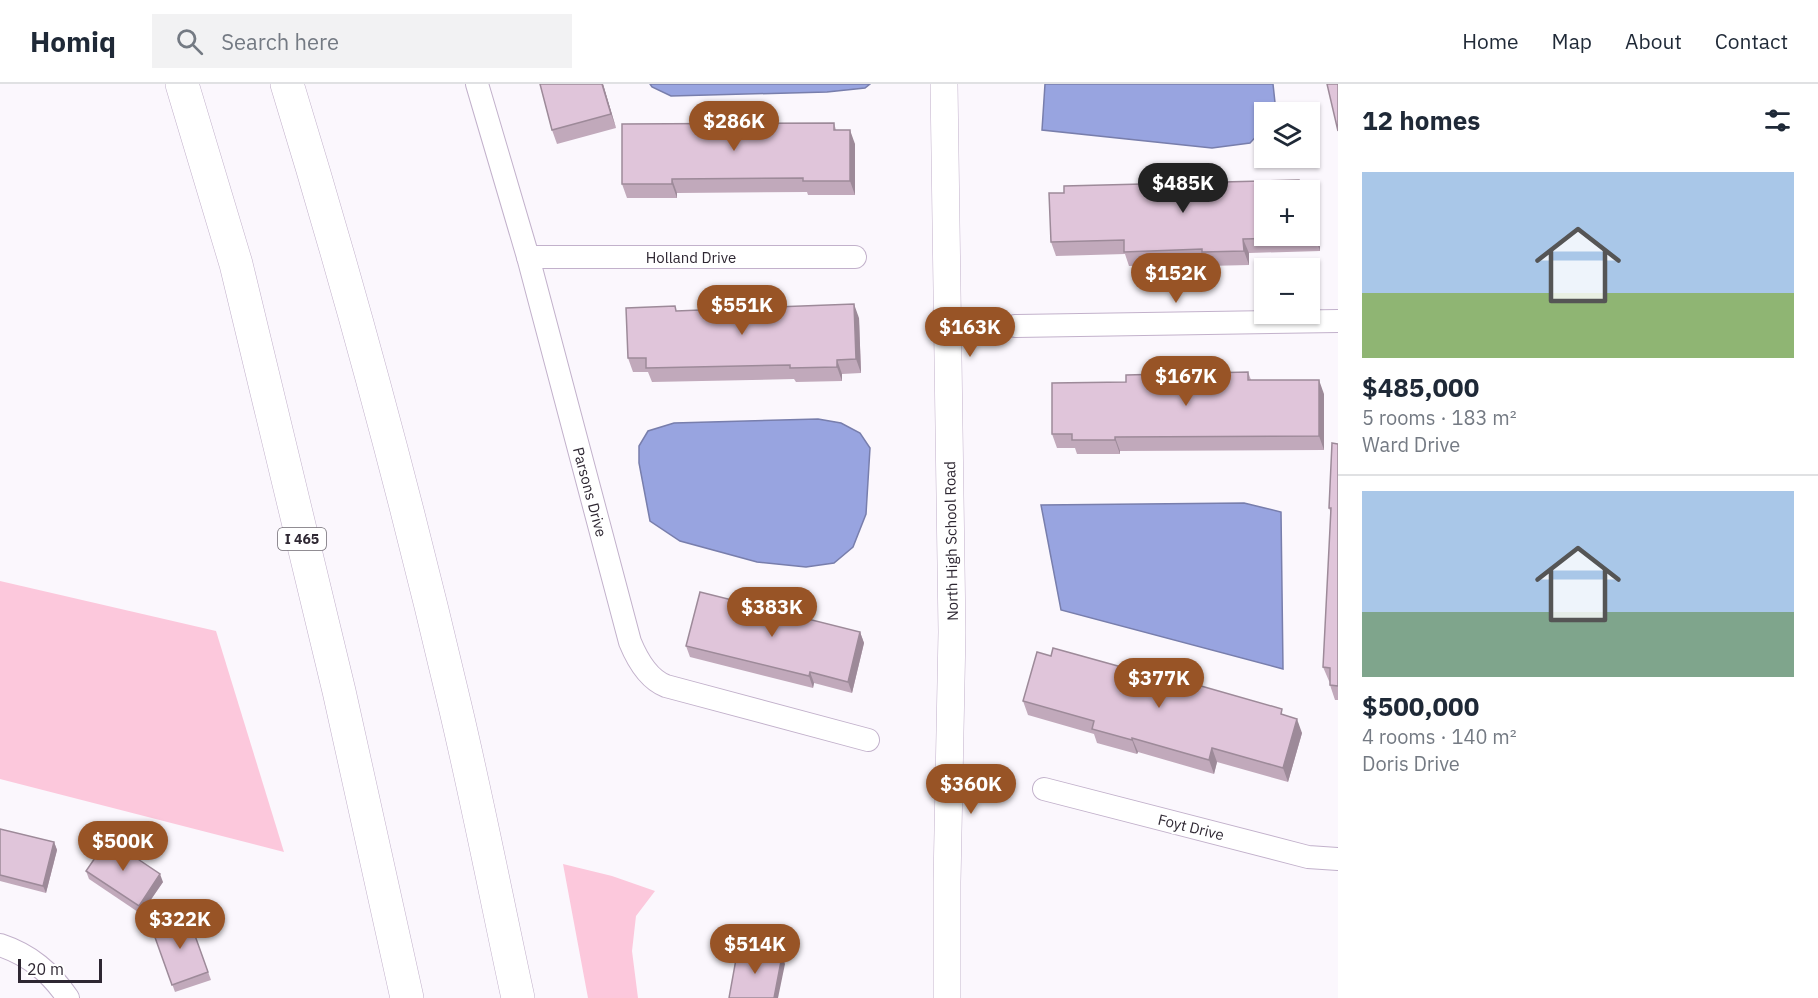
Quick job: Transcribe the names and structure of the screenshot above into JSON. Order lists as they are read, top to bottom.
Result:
{
  "streets": {
    "highway": ["I 465"],
    "street": [
      "Holland Drive",
      "Parsons Drive",
      "North High School Road",
      "Foyt Drive"
    ]
  },
  "crossings": [
    ["Holland Drive", "Parsons Drive"]
  ],
  "scale_bar": "20 m",
  "page": {
    "header": "Homiq",
    "search": "Search here",
    "nav": [
      "Home",
      "Map",
      "About",
      "Contact"
    ],
    "heading": "12 homes",
    "price": [
      "$286K",
      "$485K",
      "$152K",
      "$551K",
      "$163K",
      "$167K",
      "$383K",
      "$377K",
      "$360K",
      "$500K",
      "$322K",
      "$514K"
    ],
    "map_buttons": ["+", "−"],
    "list": [
      {
        "name": "$485,000",
        "note": "5 rooms · 183 m² · Ward Drive"
      },
      {
        "name": "$500,000",
        "note": "4 rooms · 140 m² · Doris Drive"
      }
    ],
    "scale": "20 m"
  }
}
